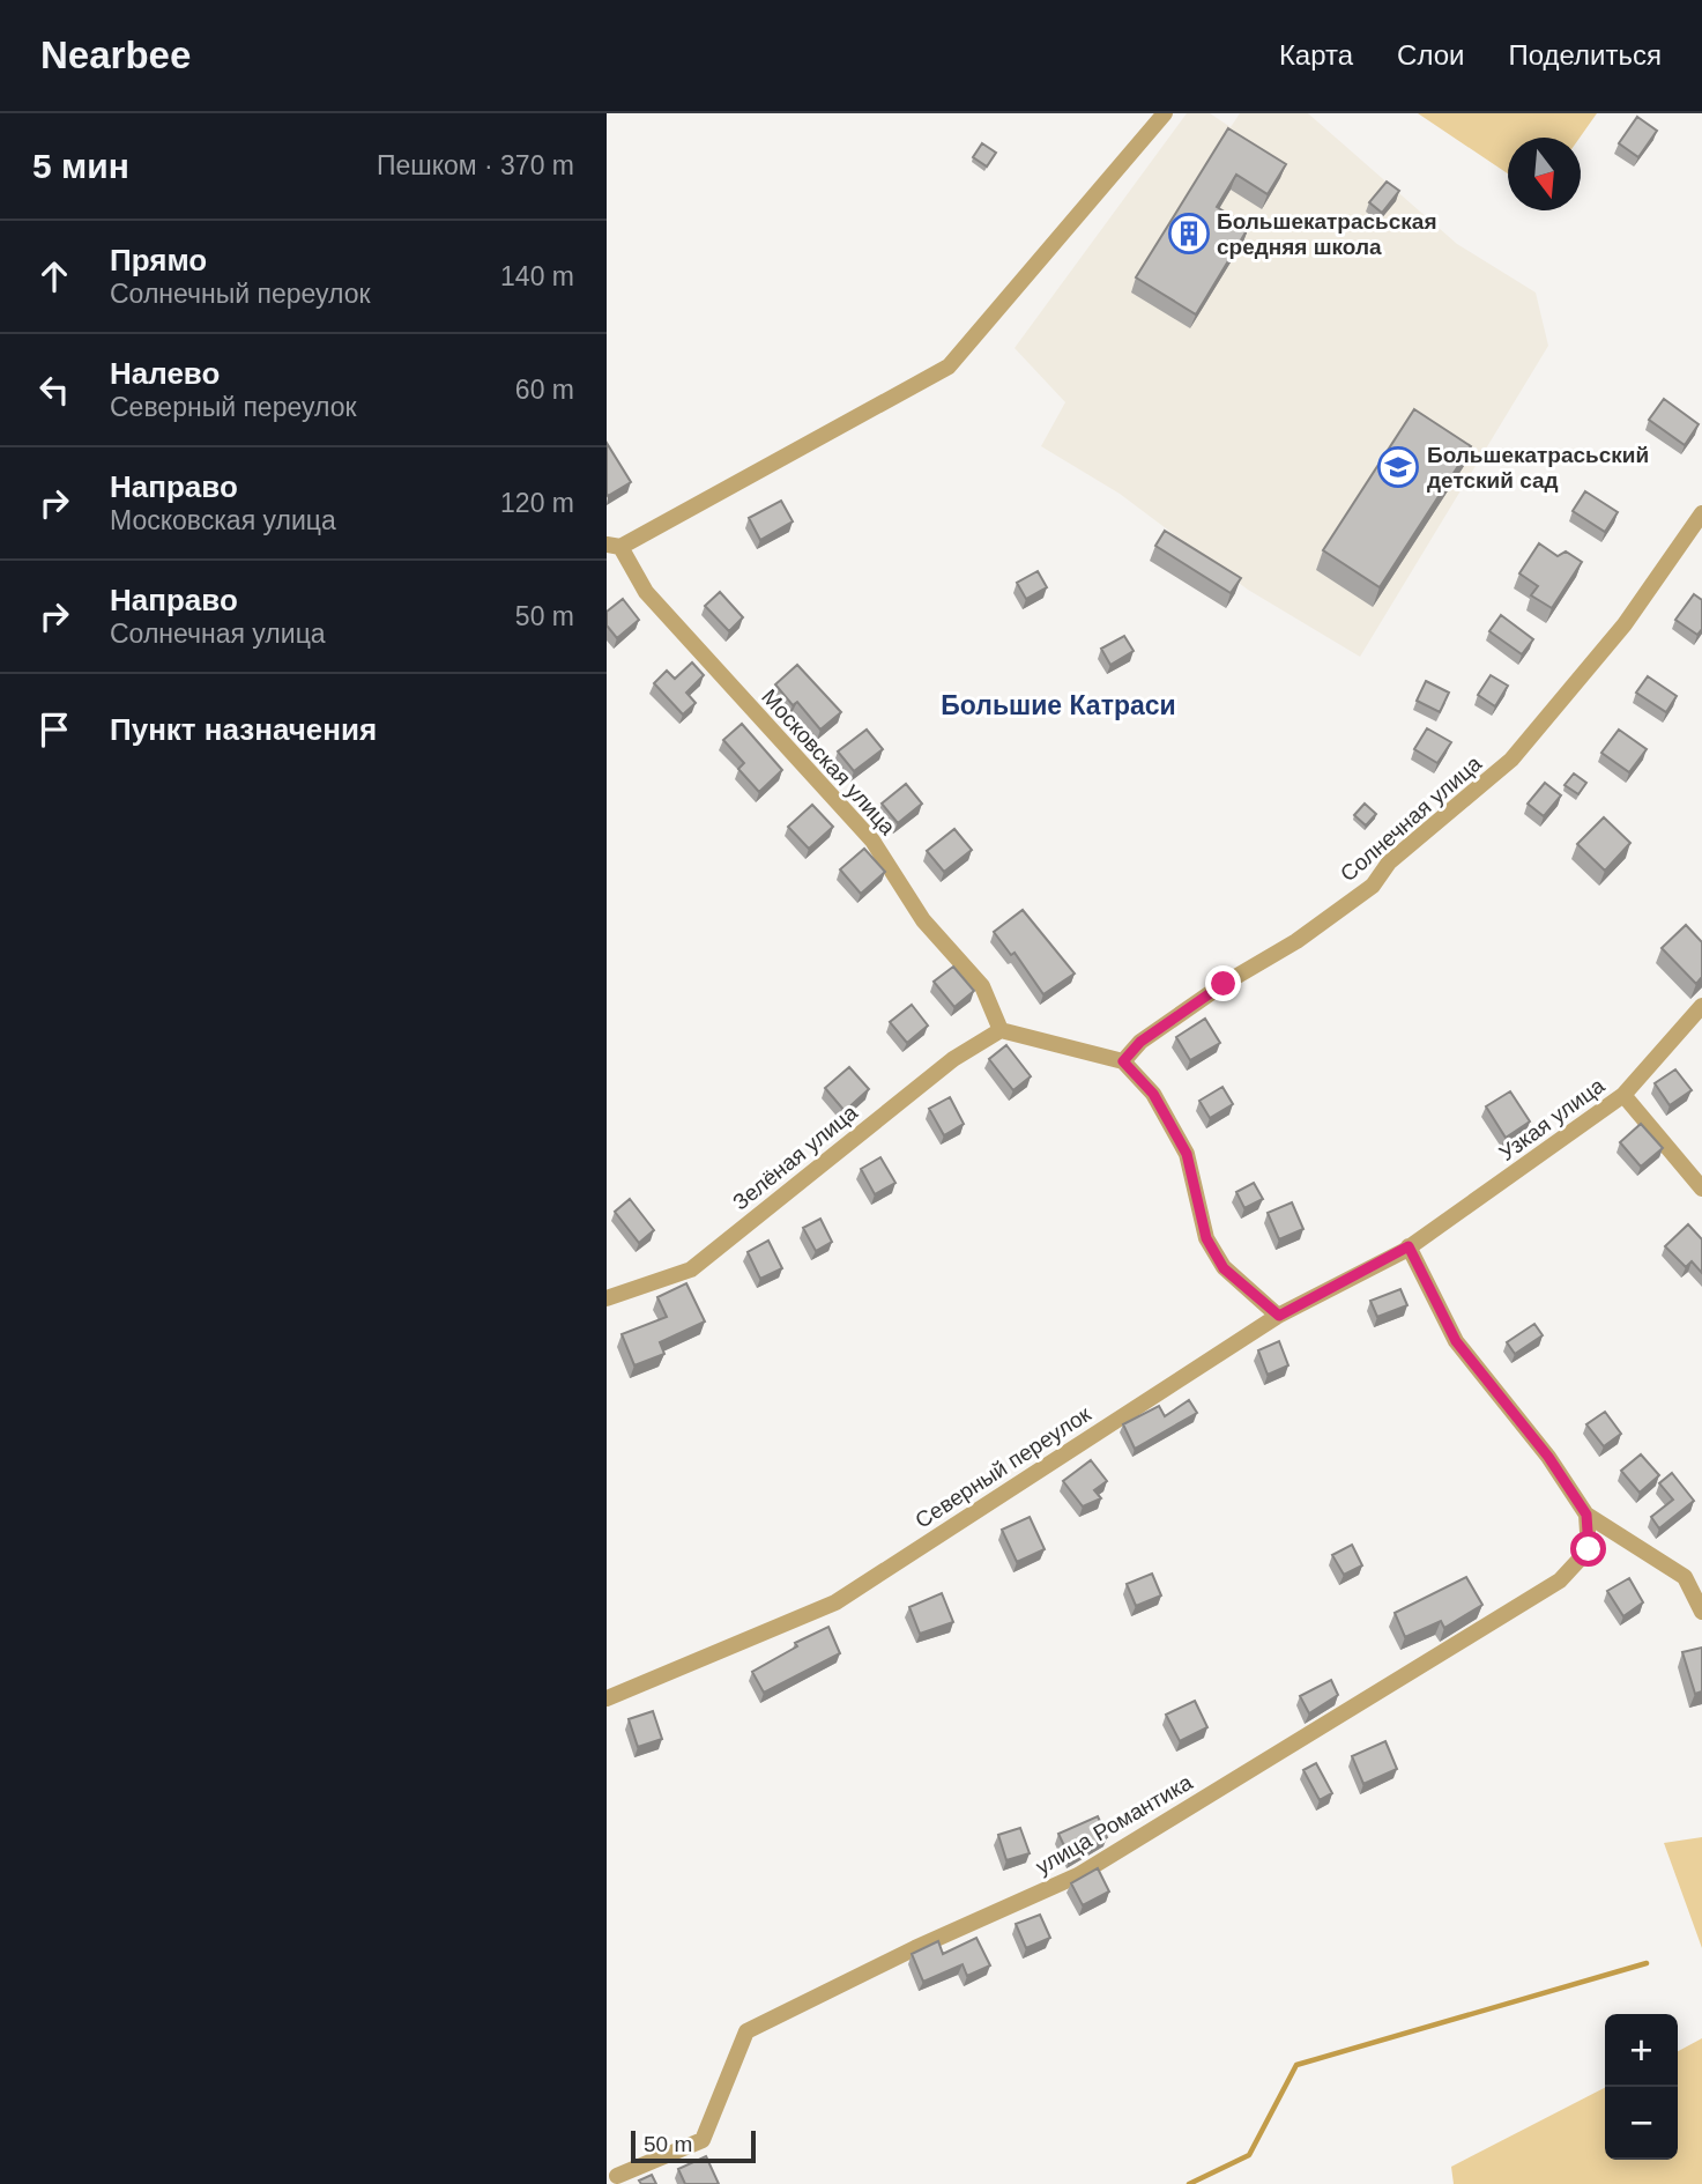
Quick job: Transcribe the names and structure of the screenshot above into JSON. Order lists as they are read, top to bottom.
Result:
{
  "streets": {
    "street": [
      "Московская улица",
      "Солнечная улица",
      "Узкая улица",
      "Зелёная улица",
      "Северный переулок",
      "улица Романтика"
    ]
  },
  "crossings": [
    ["Московская улица", "Зелёная улица"],
    ["Узкая улица", "Северный переулок"]
  ],
  "districts": ["Большие Катраси"],
  "places": {
    "building": ["Большекатрасьская средняя школа"],
    "school or university": ["Большекатрасьский детский сад"]
  },
  "scale_bar": "50 m",
  "north": "bottom",
  "page": {
    "header": "Nearbee",
    "nav": ["Карта", "Слои", "Поделиться"],
    "heading": ["5 мин", "Пешком · 370 m"],
    "list": [
      ["Прямо", "Солнечный переулок", "140 m"],
      ["Налево", "Северный переулок", "60 m"],
      ["Направо", "Московская улица", "120 m"],
      ["Направо", "Солнечная улица", "50 m"],
      "Пункт назначения"
    ],
    "map_buttons": ["+", "−"],
    "scale": "50 m"
  }
}
